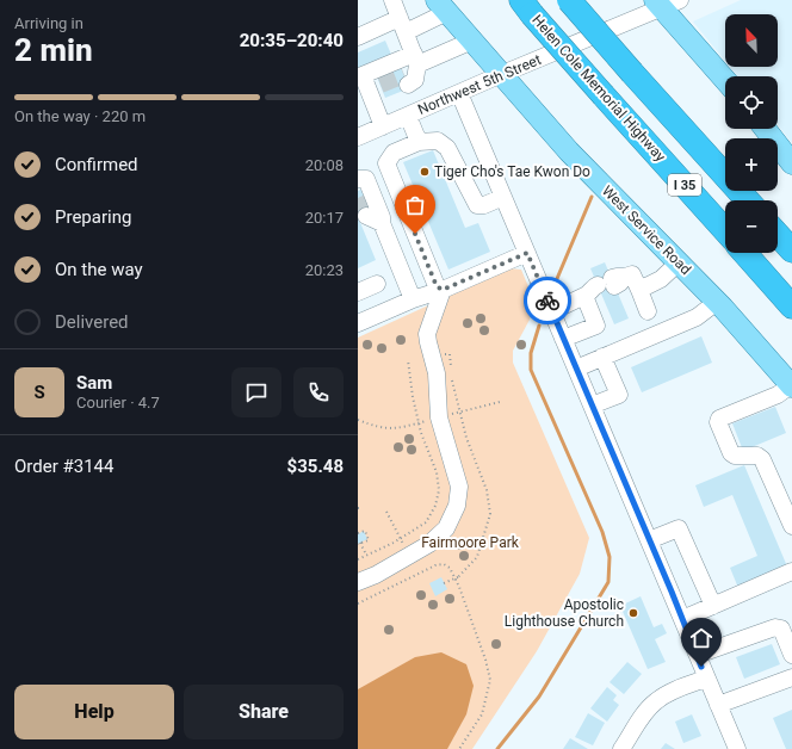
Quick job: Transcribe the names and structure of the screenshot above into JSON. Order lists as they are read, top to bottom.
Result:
{
  "streets": {
    "highway": ["Helen Cole Memorial Highway", "I 35"],
    "main road": ["West Service Road"],
    "street": ["Northwest 5th Street"]
  },
  "crossings": [
    ["Northwest 5th Street", "West Service Road"]
  ],
  "parks": ["Fairmoore Park"],
  "places": ["Tiger Cho's Tae Kwon Do", "Apostolic Lighthouse Church"],
  "north": "top left",
  "page": {
    "heading": ["2 min", "Arriving in", "20:35–20:40"],
    "panel": [
      "Sam",
      "Courier · 4.7",
      "Order #3144",
      "$35.48"
    ],
    "map_buttons": ["+", "−"],
    "bar": "On the way · 220 m",
    "list": [
      ["Confirmed", "20:08"],
      ["Preparing", "20:17"],
      ["On the way", "20:23"],
      "Delivered"
    ],
    "round": "S",
    "buttons": ["Help", "Share"]
  }
}
